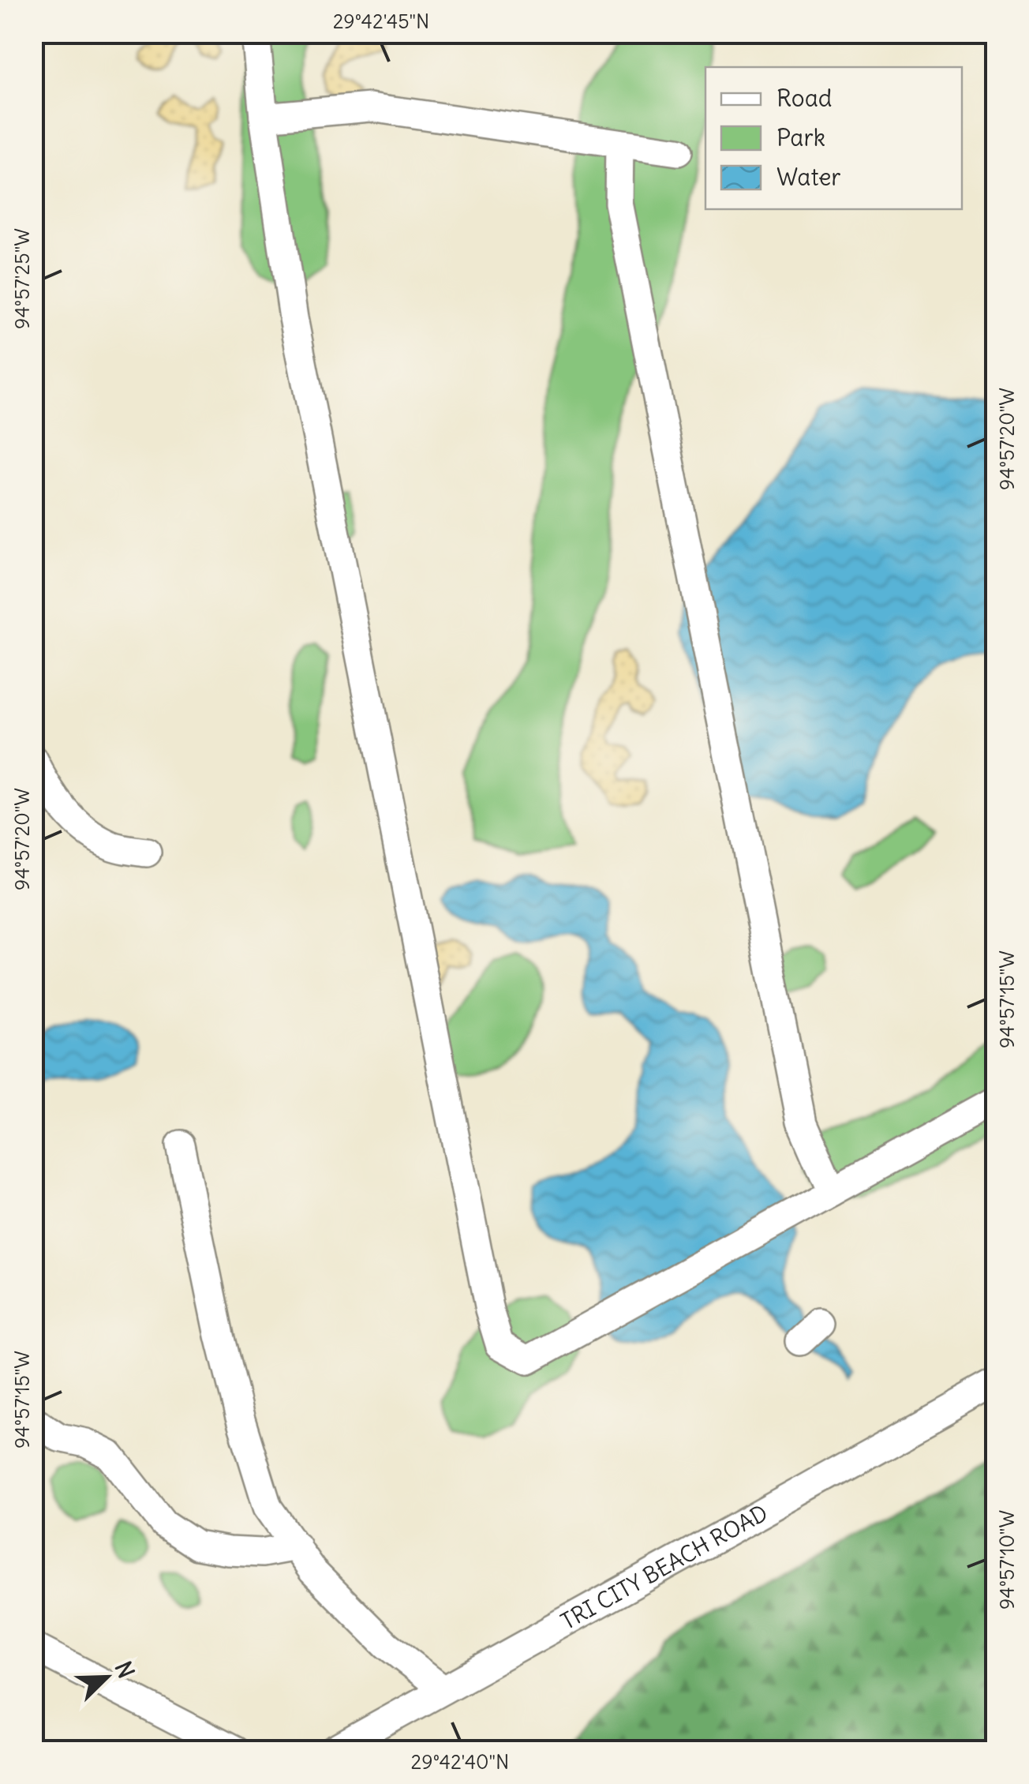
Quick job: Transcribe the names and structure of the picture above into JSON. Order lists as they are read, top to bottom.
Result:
{
  "streets": {
    "street": ["TRI CITY BEACH ROAD"]
  },
  "legend": ["Road", "Park", "Water"],
  "north": "top right",
  "coordinates": [
    "29°42'45\"N",
    "94°57'25\"W",
    "94°57'20\"W",
    "94°57'15\"W",
    "94°57'10\"W",
    "29°42'40\"N"
  ]
}
